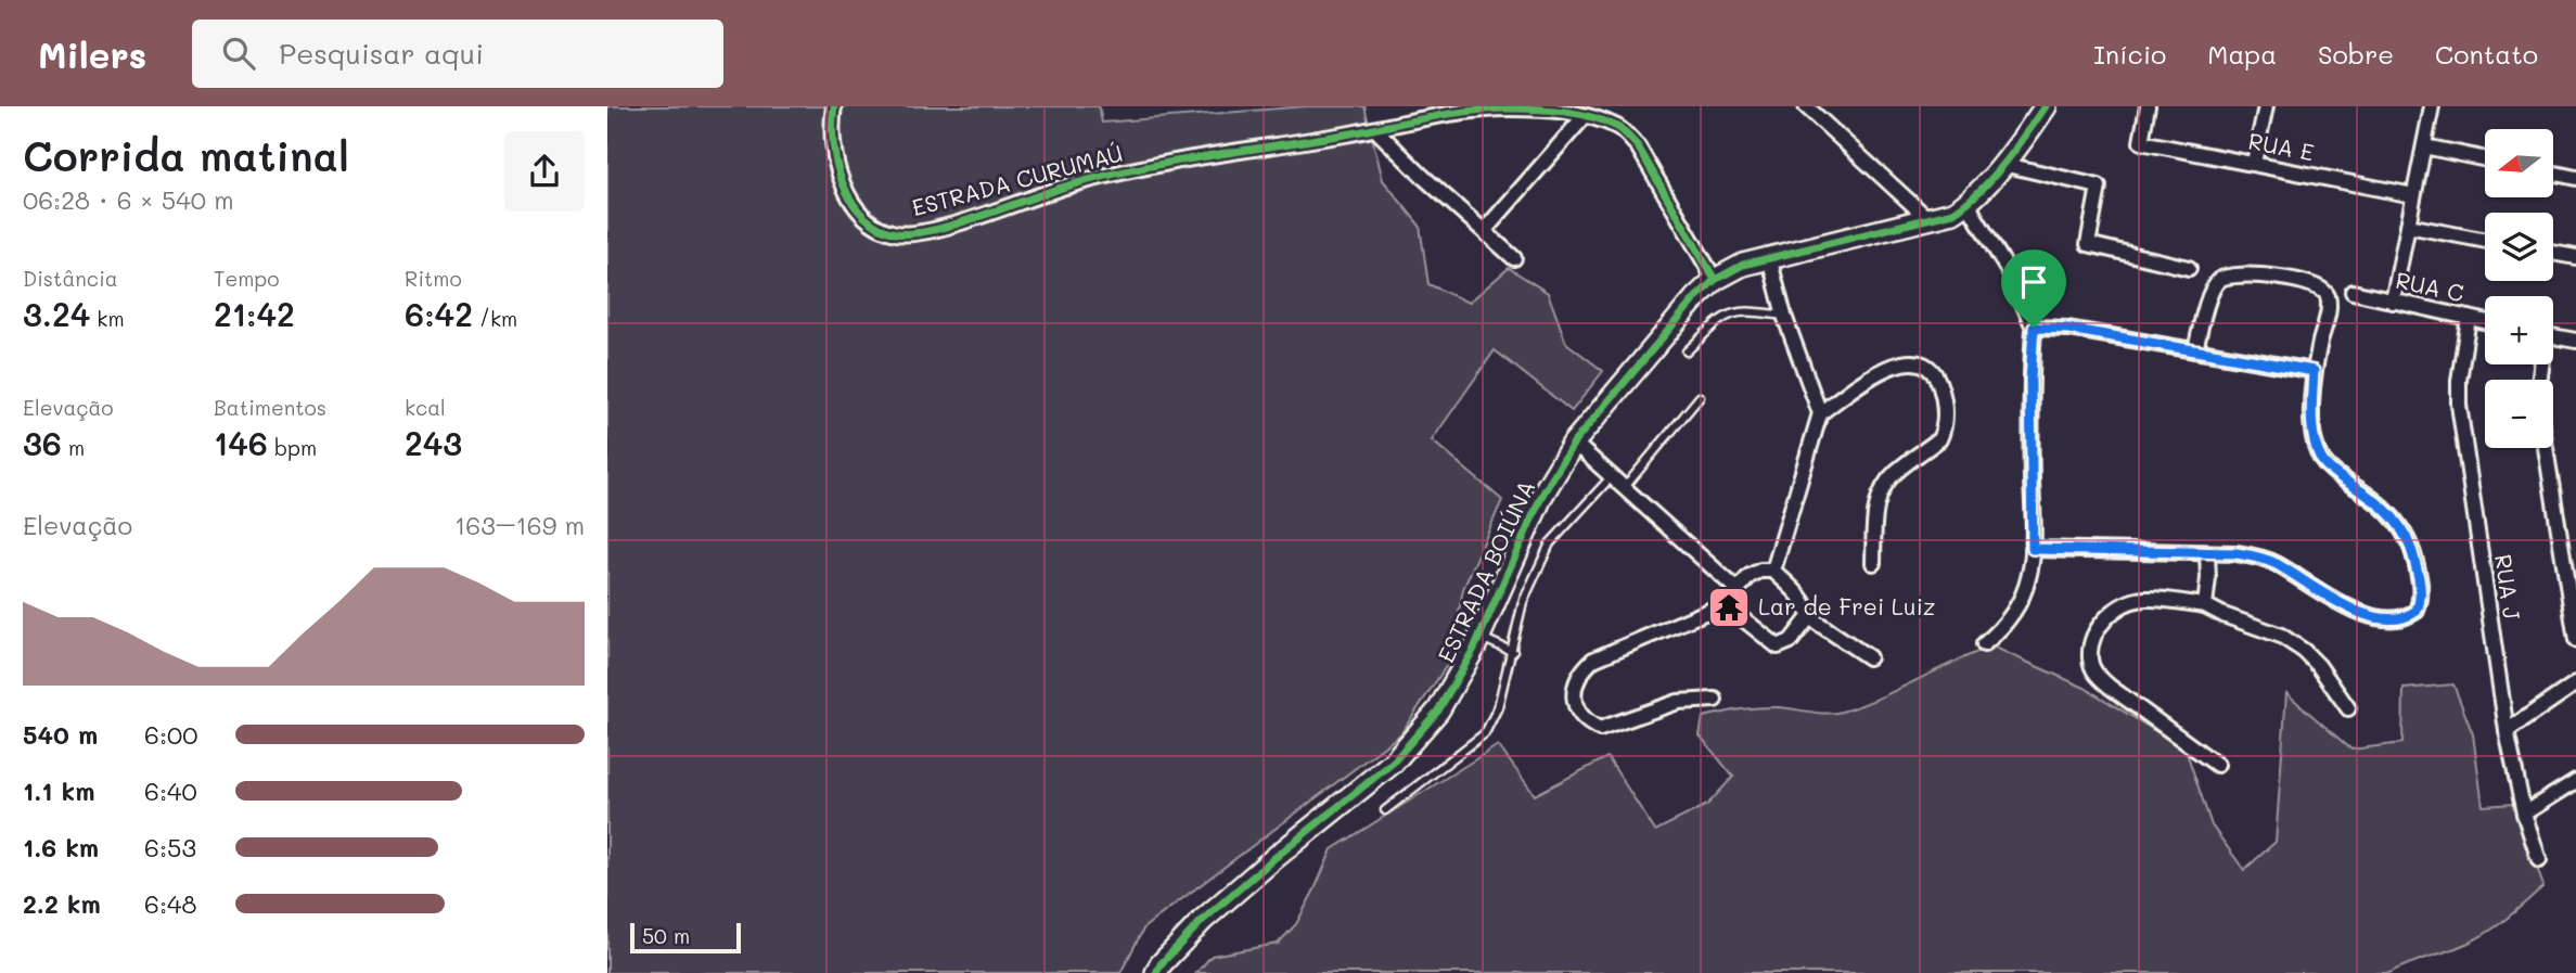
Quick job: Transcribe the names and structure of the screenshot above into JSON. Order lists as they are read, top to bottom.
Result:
{
  "streets": {
    "street": [
      "RUA E",
      "ESTRADA CURUMAÚ",
      "RUA C",
      "ESTRADA BOIÚNA",
      "RUA J"
    ]
  },
  "crossings": [
    ["ESTRADA CURUMAÚ", "ESTRADA BOIÚNA"],
    ["RUA C", "RUA J"]
  ],
  "places": {
    "temple": ["Lar de Frei Luiz"]
  },
  "scale_bar": "50 m",
  "north": "left",
  "page": {
    "header": "Milers",
    "search": "Pesquisar aqui",
    "nav": [
      "Início",
      "Mapa",
      "Sobre",
      "Contato"
    ],
    "heading": ["Corrida matinal", "06:28 · 6 × 540 m"],
    "map_buttons": ["+", "−"],
    "stats": [
      ["Distância", "3.24 km"],
      ["Tempo", "21:42"],
      ["Ritmo", "6:42 /km"],
      ["Elevação", "36 m"],
      ["Batimentos", "146 bpm"],
      ["kcal", "243"]
    ],
    "chart": ["Elevação", "163–169 m"],
    "list": [
      {
        "name": "540 m",
        "note": "6:00"
      },
      {
        "name": "1.1 km",
        "note": "6:40"
      },
      {
        "name": "1.6 km",
        "note": "6:53"
      },
      {
        "name": "2.2 km",
        "note": "6:48"
      }
    ],
    "scale": "50 m"
  }
}
